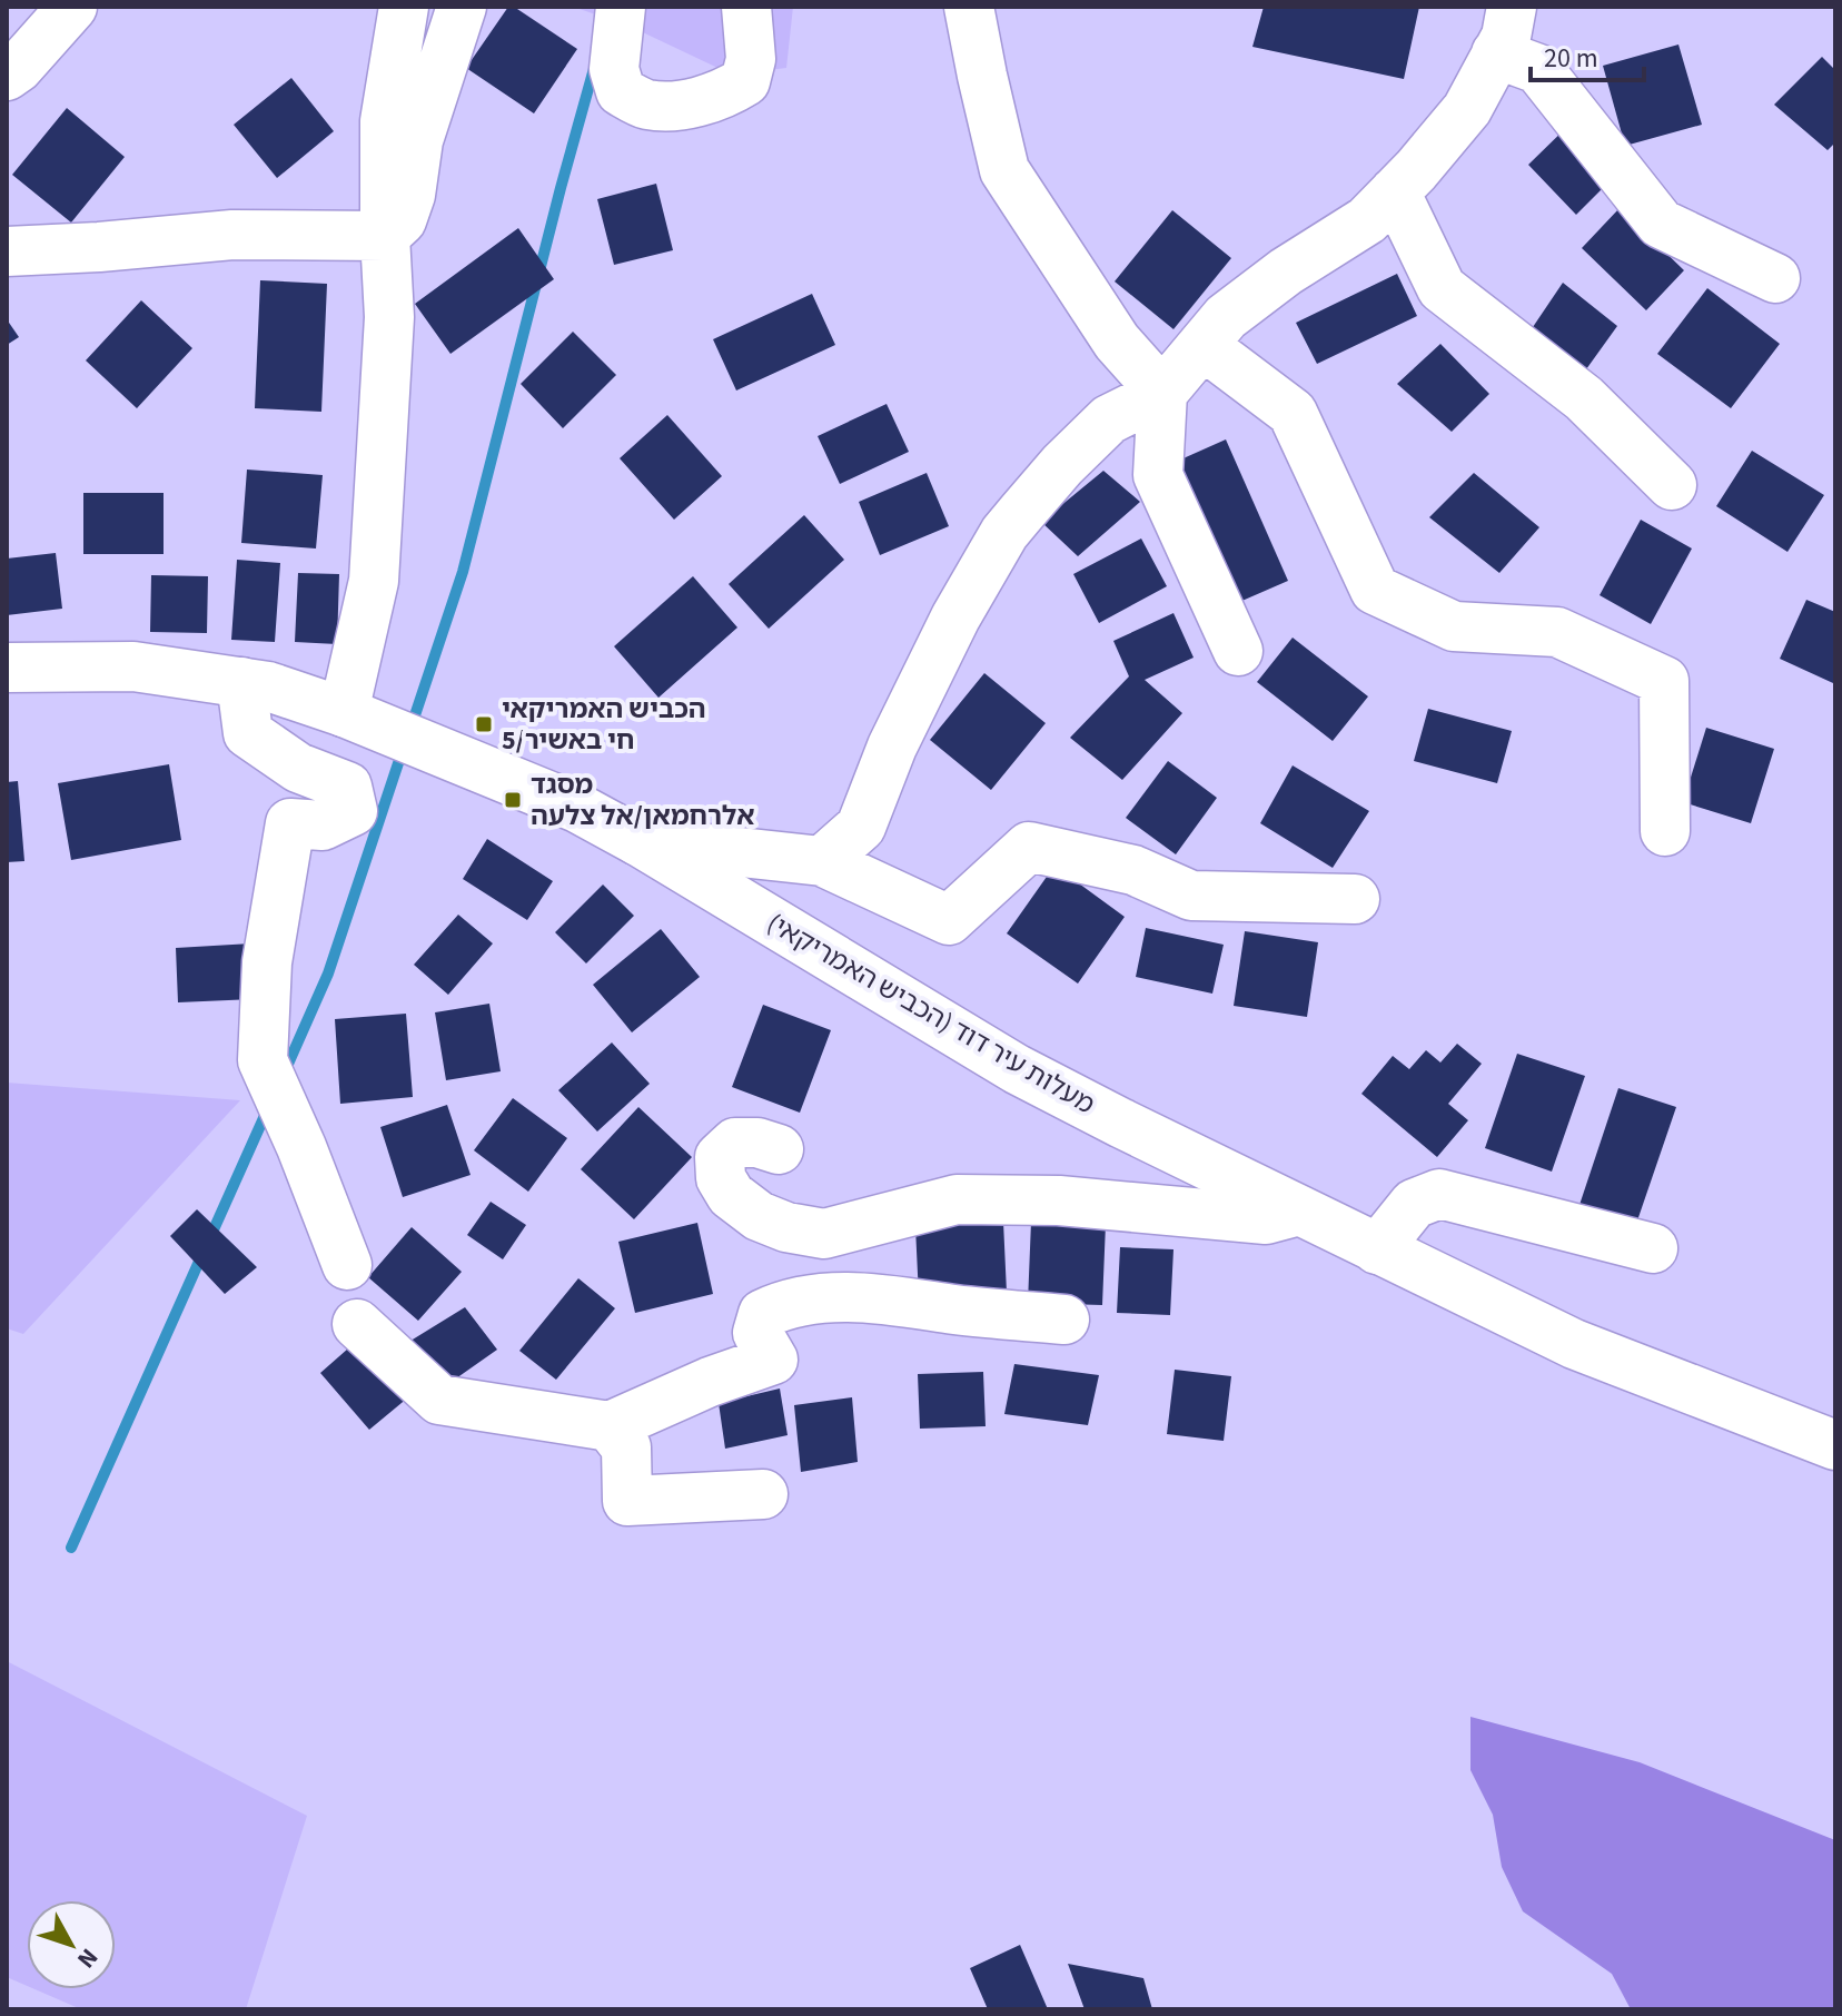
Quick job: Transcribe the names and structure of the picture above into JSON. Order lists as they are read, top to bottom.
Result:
{
  "streets": {
    "street": ["מעלות עיר דוד (הכביש האמריקאי)"]
  },
  "places": {
    "transit": ["הכביש האמריקאי 5/חי באשיר", "מסגד אלרחמאן/אל צלעה"]
  },
  "scale_bar": "20 m",
  "north": "bottom right"
}
